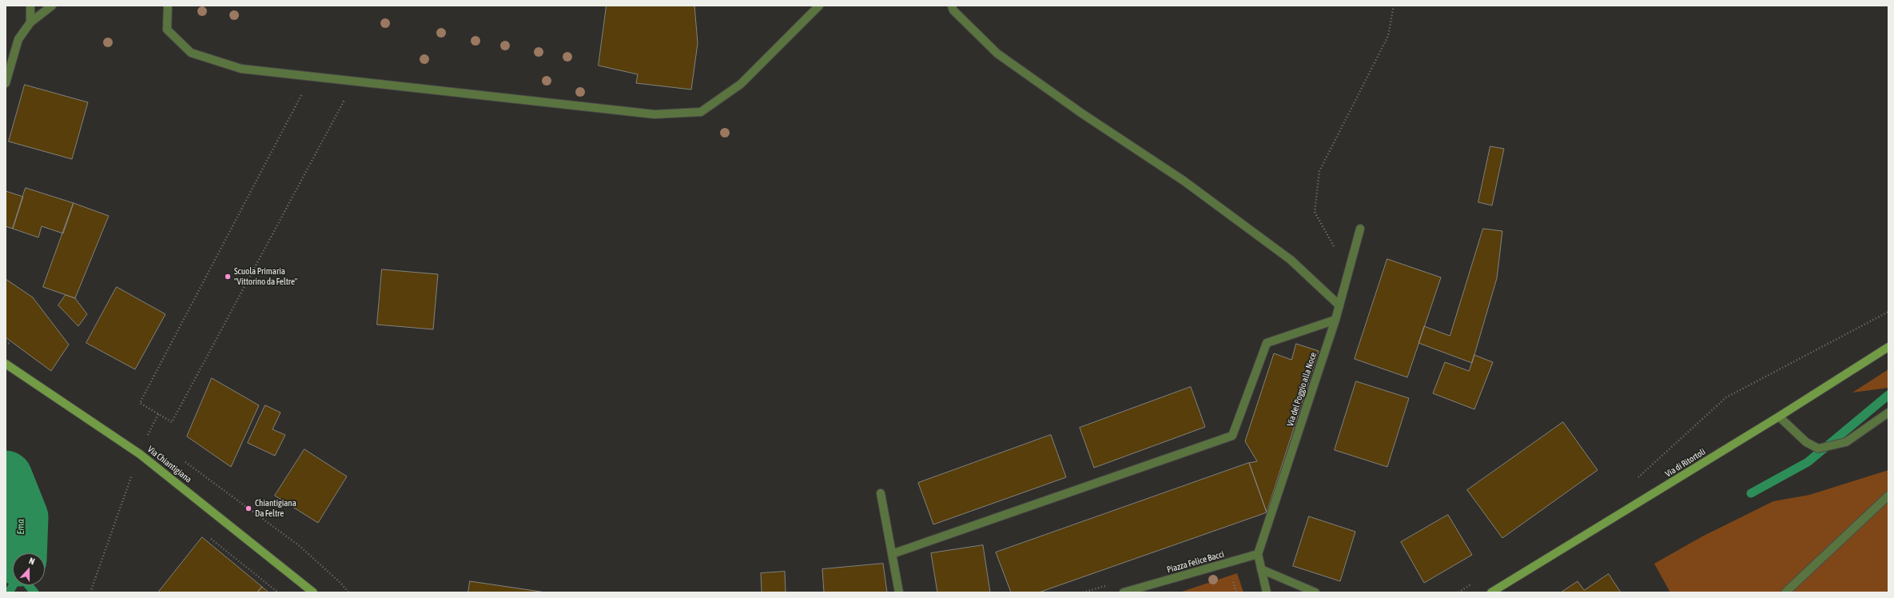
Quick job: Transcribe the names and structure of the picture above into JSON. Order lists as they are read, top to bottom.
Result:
{
  "streets": {
    "street": [
      "Via del Poggio alla Noce",
      "Via di Ritortoli",
      "Via Chiantigiana",
      "Piazza Felice Bacci"
    ]
  },
  "crossings": [
    ["Via del Poggio alla Noce", "Piazza Felice Bacci"]
  ],
  "water": ["Ema"],
  "places": ["Scuola Primaria \"Vittorino da Feltre\"", "Chiantigiana Da Feltre"],
  "north": "top"
}
